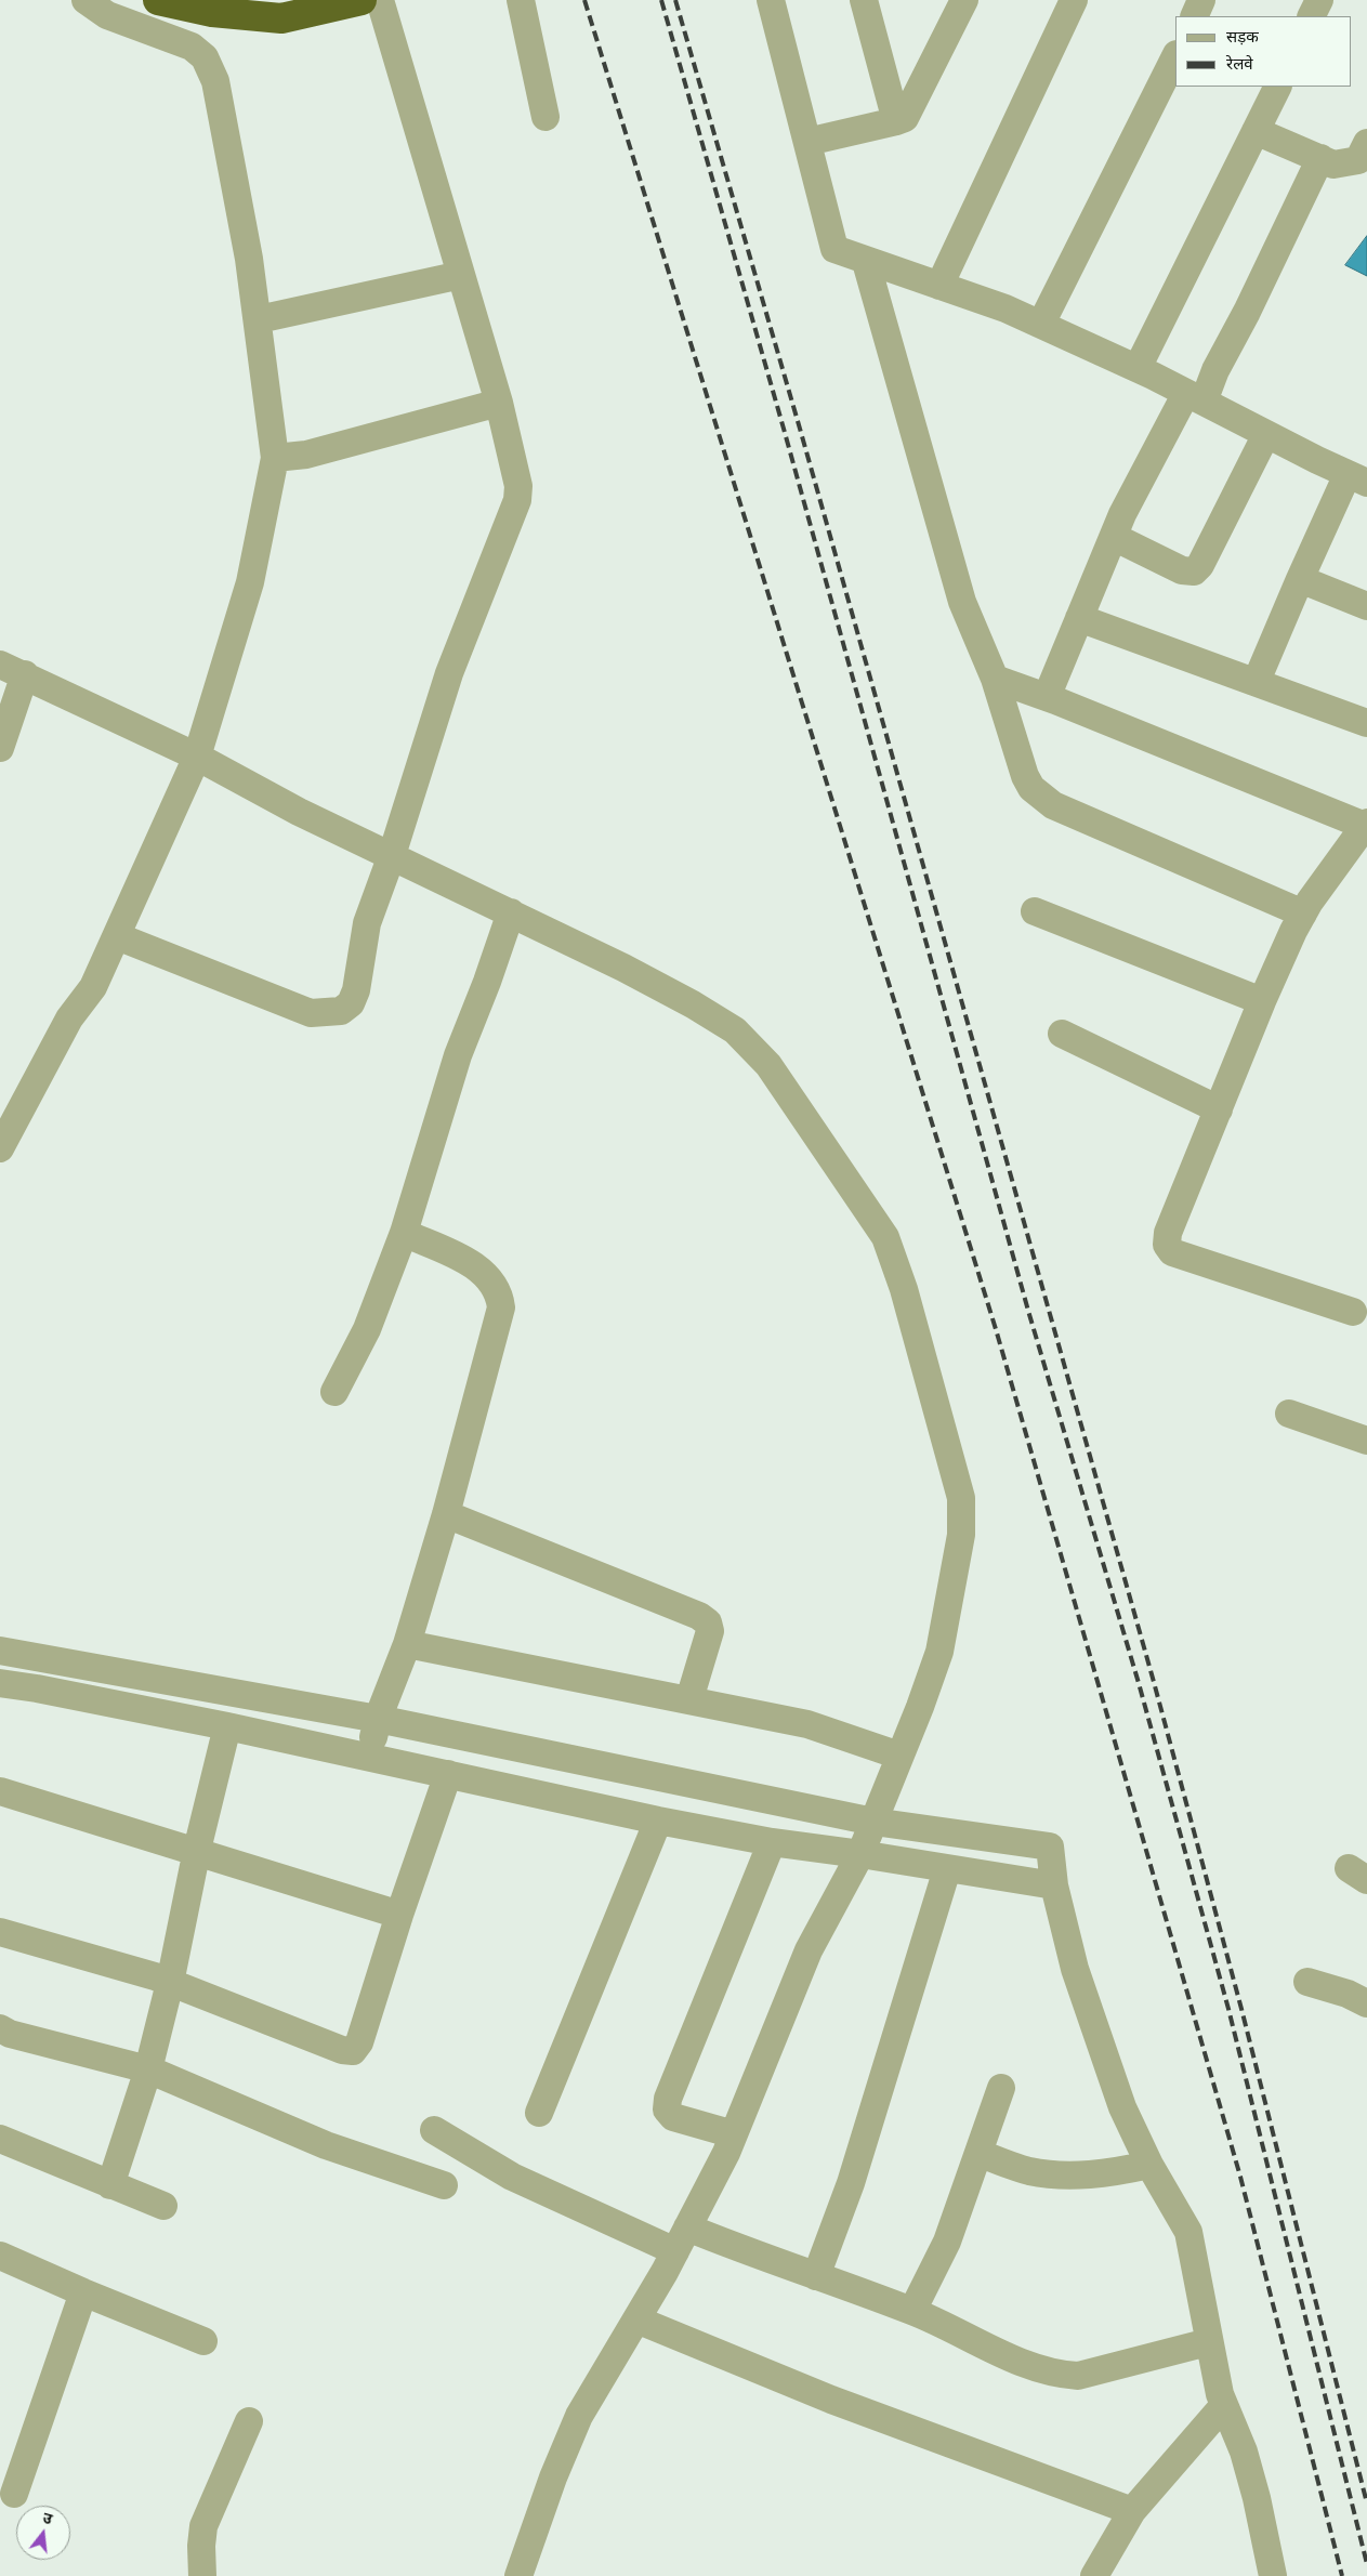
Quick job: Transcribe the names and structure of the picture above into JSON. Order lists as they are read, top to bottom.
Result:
{
  "legend": ["सड़क", "रेलवे"],
  "north": "top"
}
